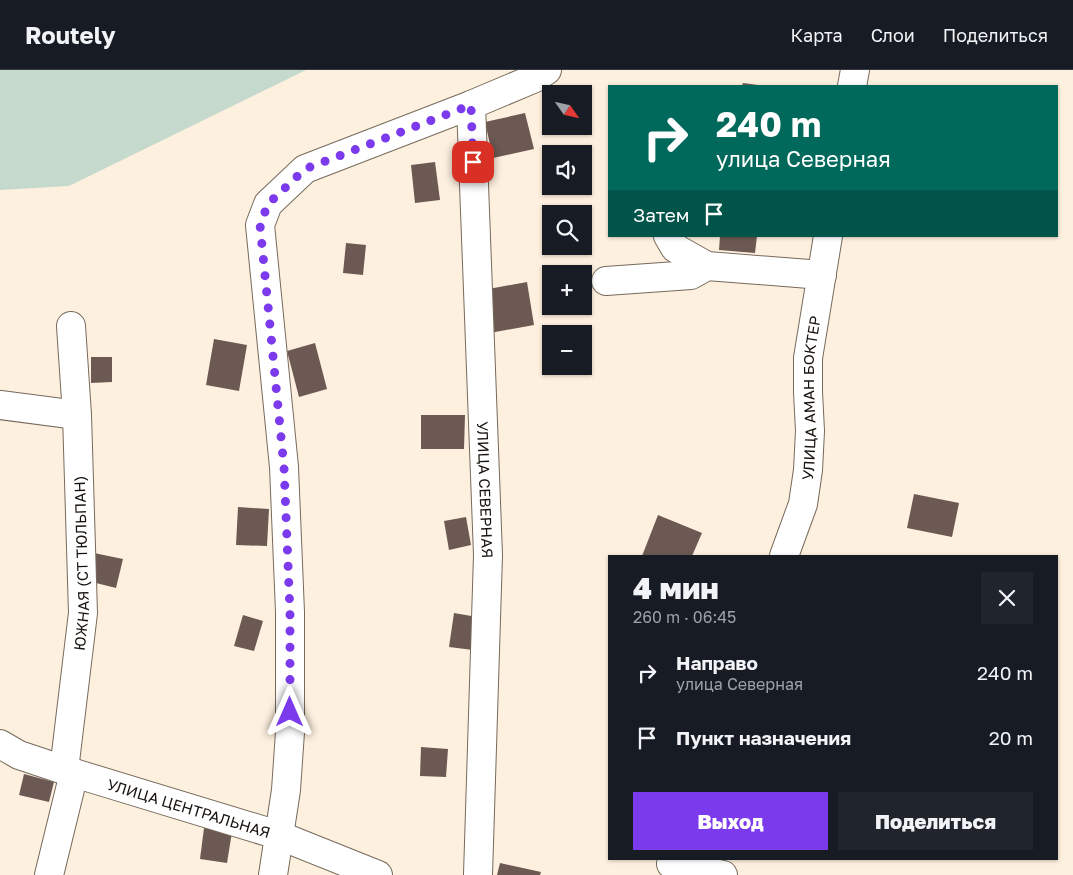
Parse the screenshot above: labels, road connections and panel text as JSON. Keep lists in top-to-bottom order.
{
  "streets": {
    "street": [
      "УЛИЦА АМАН БОКТЕР",
      "УЛИЦА СЕВЕРНАЯ",
      "ЮЖНАЯ (СТ ТЮЛЬПАН)",
      "УЛИЦА ЦЕНТРАЛЬНАЯ"
    ]
  },
  "crossings": [
    ["ЮЖНАЯ (СТ ТЮЛЬПАН)", "УЛИЦА ЦЕНТРАЛЬНАЯ"]
  ],
  "north": "bottom right",
  "page": {
    "header": "Routely",
    "nav": ["Карта", "Слои", "Поделиться"],
    "map_buttons": ["+", "−"],
    "turn": ["240 m", "улица Северная"],
    "then": "Затем",
    "heading": ["4 мин", "260 m · 06:45"],
    "list": [
      {
        "name": "Направо",
        "note": "улица Северная",
        "value": "240 m"
      },
      {
        "name": "Пункт назначения",
        "value": "20 m"
      }
    ],
    "buttons": ["Выход", "Поделиться"]
  }
}
